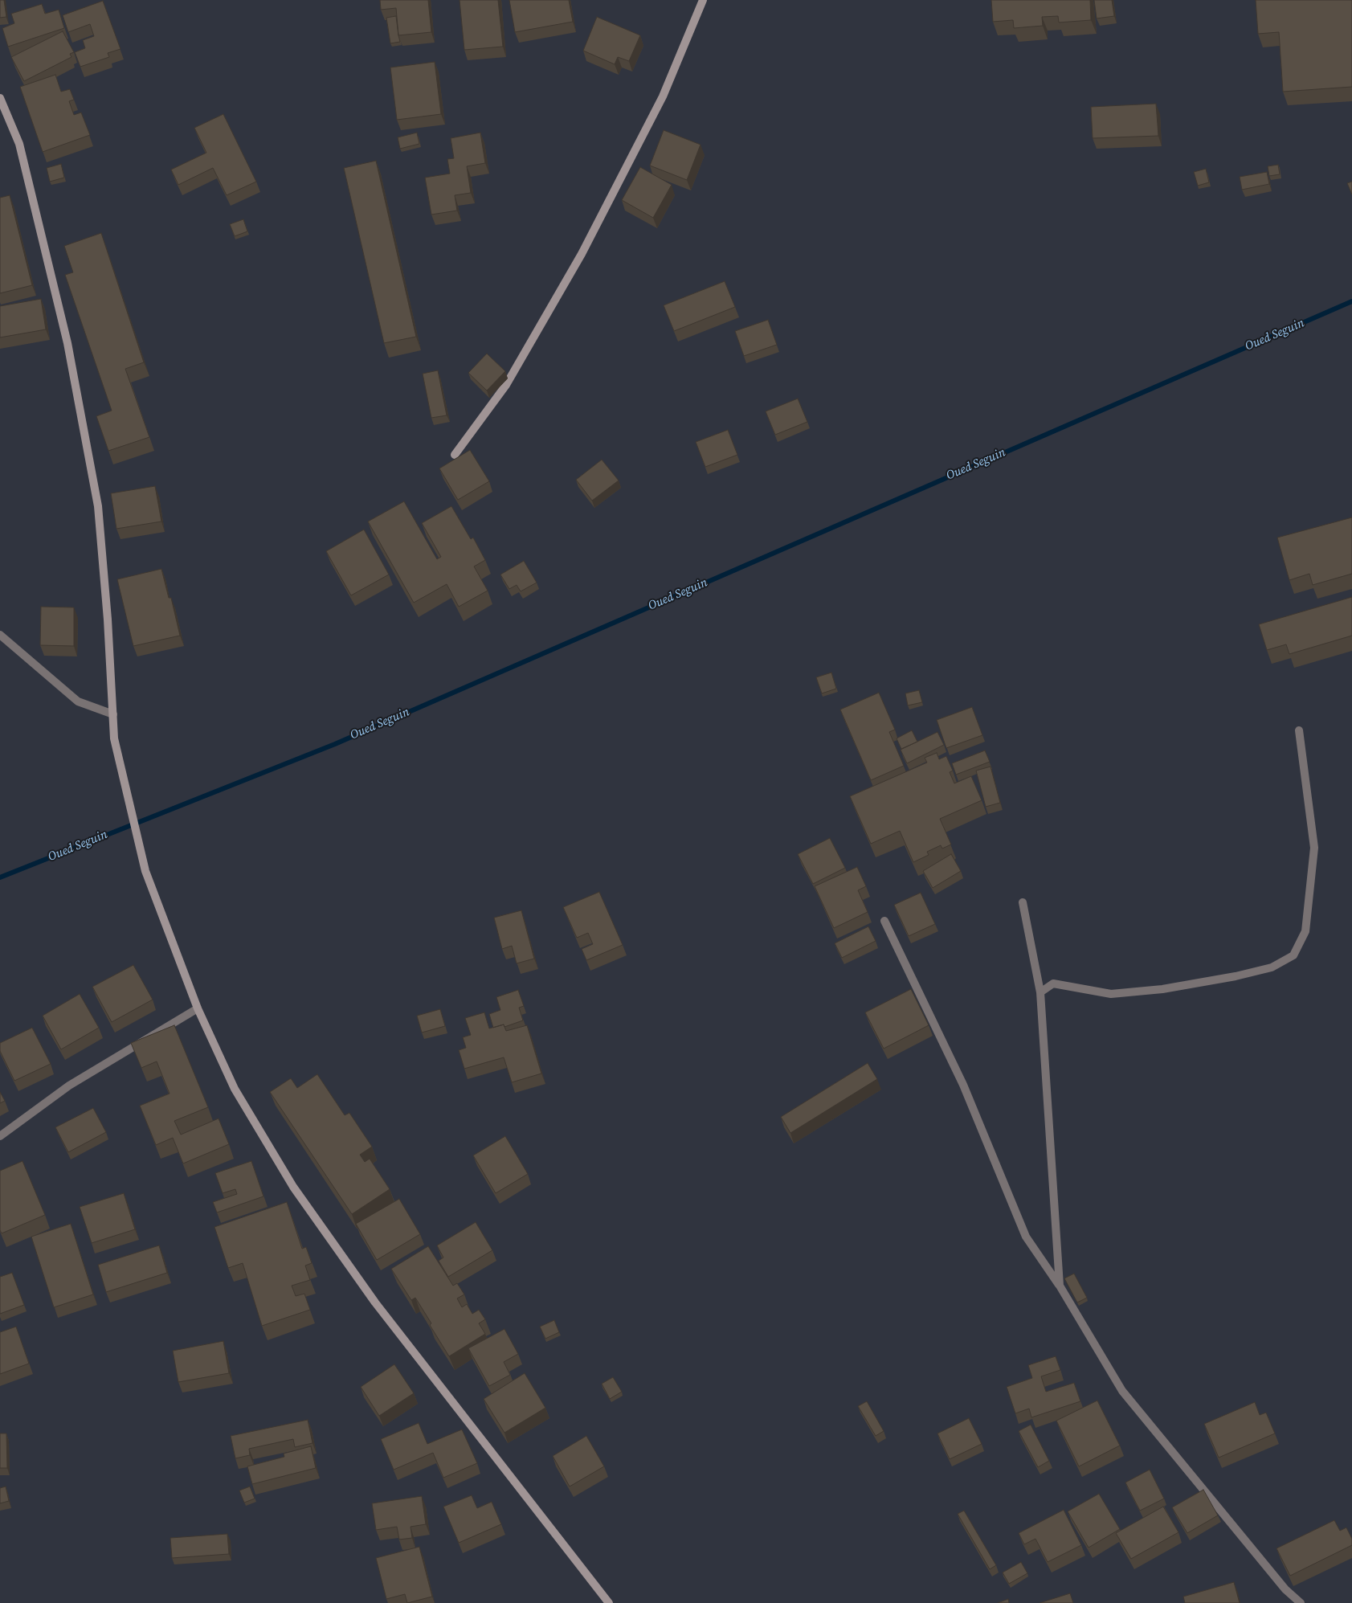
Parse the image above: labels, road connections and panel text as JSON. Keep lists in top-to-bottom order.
{
  "water": ["Oued Seguin"]
}
